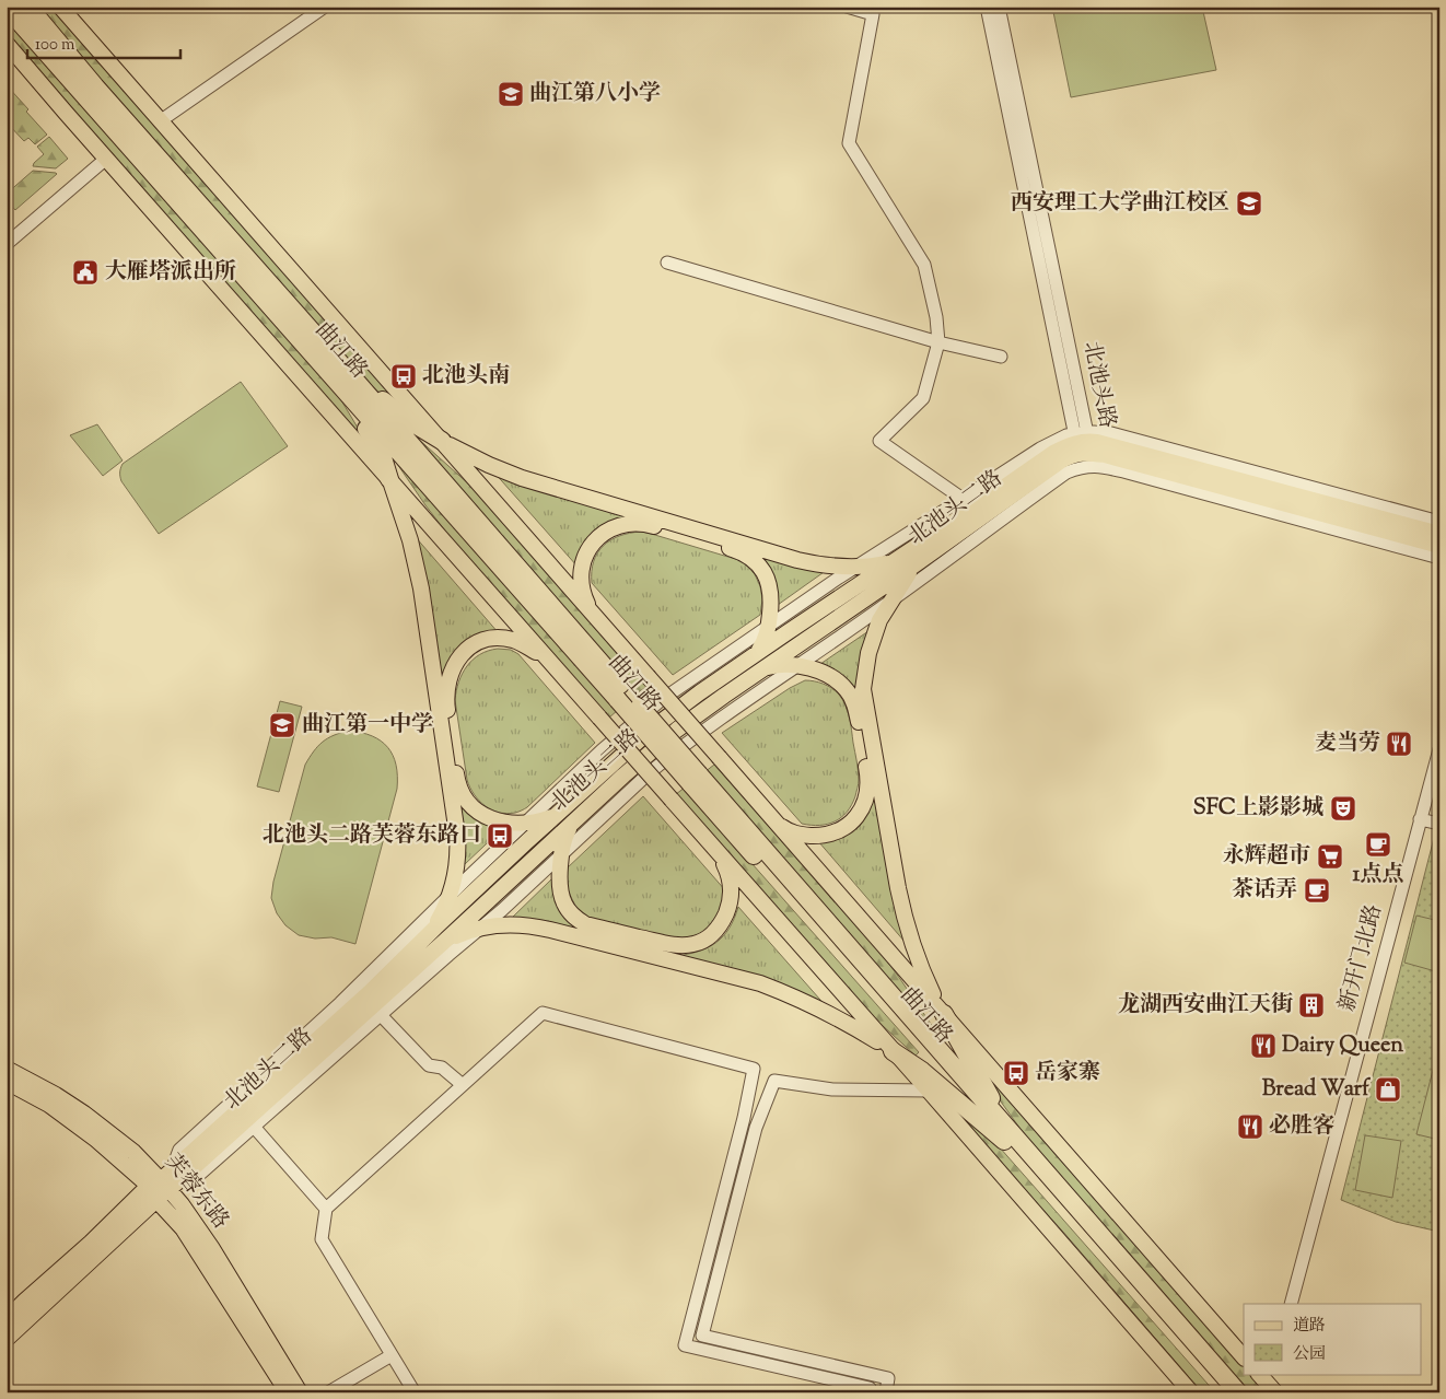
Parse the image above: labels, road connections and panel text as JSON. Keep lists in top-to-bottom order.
{
  "streets": {
    "highway": ["曲江路"],
    "main road": ["北池头二路", "芙蓉东路"],
    "street": ["北池头路", "新开门北路"]
  },
  "crossings": [
    ["北池头路", "北池头二路"],
    ["北池头二路", "芙蓉东路"]
  ],
  "places": {
    "school or university": ["曲江第八小学", "西安理工大学曲江校区", "曲江第一中学"],
    "public building": ["大雁塔派出所"],
    "bus stop": ["北池头南", "北池头二路芙蓉东路口", "岳家寨"],
    "restaurant": ["麦当劳", "Dairy Queen", "必胜客"],
    "theatre": ["SFC上影影城"],
    "cafe": ["1点点", "茶话弄"],
    "supermarket": ["永辉超市"],
    "building": ["龙湖西安曲江天街"],
    "shop": ["Bread Warf"]
  },
  "legend": ["道路", "公园"],
  "scale_bar": "100 m"
}
